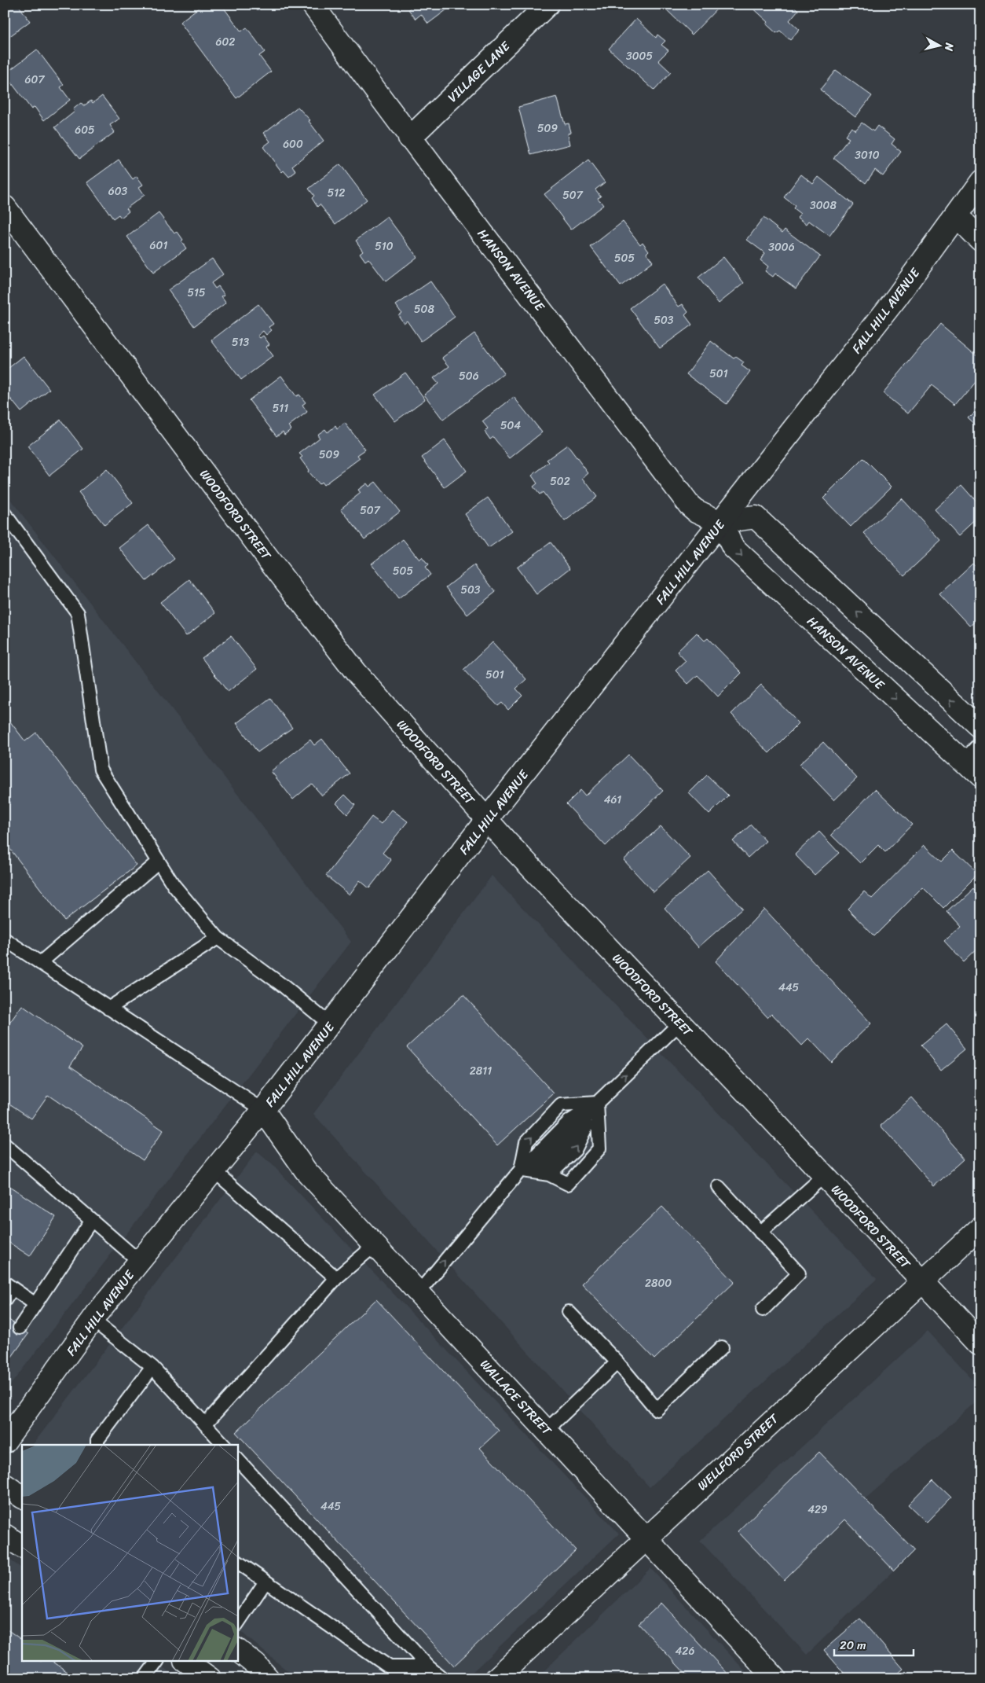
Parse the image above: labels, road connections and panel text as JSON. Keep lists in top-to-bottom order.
{
  "streets": {
    "street": [
      "VILLAGE LANE",
      "HANSON AVENUE",
      "FALL HILL AVENUE",
      "WOODFORD STREET",
      "WALLACE STREET",
      "WELLFORD STREET"
    ]
  },
  "crossings": [
    ["VILLAGE LANE", "HANSON AVENUE"],
    ["HANSON AVENUE", "FALL HILL AVENUE"],
    ["FALL HILL AVENUE", "WOODFORD STREET"],
    ["FALL HILL AVENUE", "WALLACE STREET"],
    ["WOODFORD STREET", "WELLFORD STREET"],
    ["WALLACE STREET", "WELLFORD STREET"]
  ],
  "house_numbers": [
    "602",
    "3005",
    "607",
    "509",
    "605",
    "600",
    "3010",
    "603",
    "512",
    "507",
    "3008",
    "601",
    "510",
    "3006",
    "505",
    "515",
    "508",
    "503",
    "513",
    "501",
    "506",
    "511",
    "504",
    "509",
    "502",
    "507",
    "505",
    "503",
    "501",
    "461",
    "445",
    "2811",
    "2800",
    "445",
    "429",
    "426"
  ],
  "scale_bar": "20 m",
  "north": "right"
}
